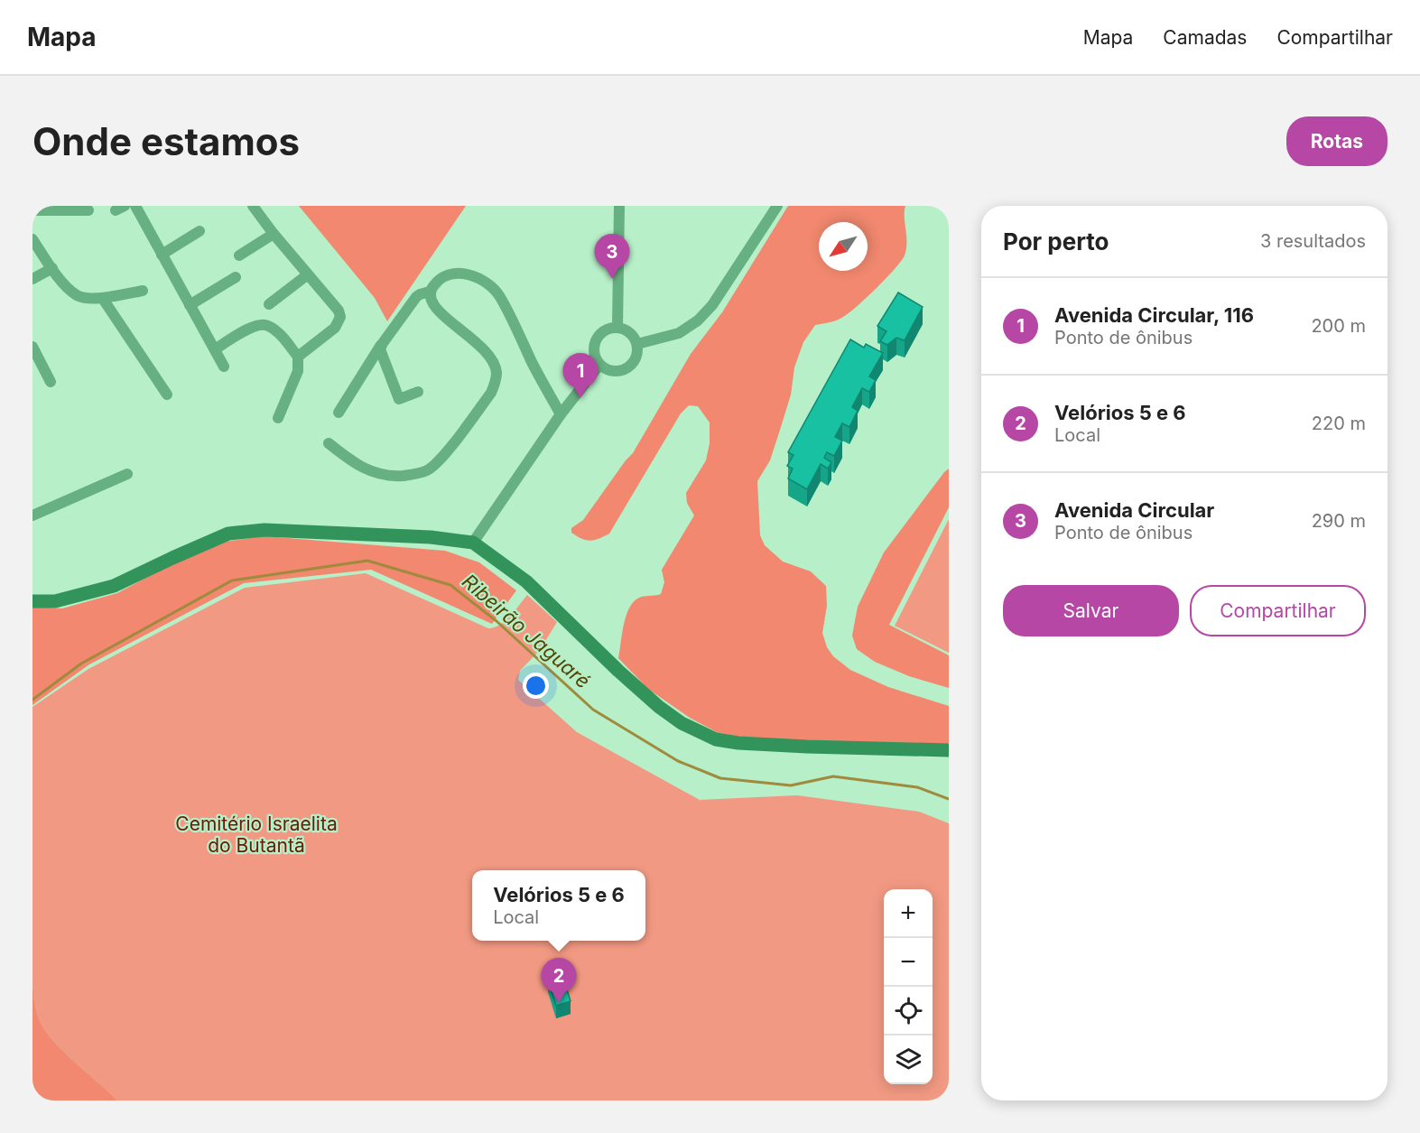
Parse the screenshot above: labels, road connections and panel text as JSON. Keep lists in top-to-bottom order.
{
  "water": ["Ribeirão Jaguaré"],
  "parks": ["Cemitério Israelita do Butantã"],
  "north": "bottom left",
  "page": {
    "header": "Mapa",
    "nav": ["Mapa", "Camadas", "Compartilhar"],
    "buttons": [
      "Rotas",
      ["Salvar", "Compartilhar"]
    ],
    "title": "Onde estamos",
    "heading": ["Por perto", "3 resultados"],
    "pins": ["3", "1", "2"],
    "list": [
      {
        "mark": "1",
        "name": "Avenida Circular, 116",
        "note": "Ponto de ônibus",
        "value": "200 m"
      },
      {
        "mark": "2",
        "name": "Velórios 5 e 6",
        "note": "Local",
        "value": "220 m"
      },
      {
        "mark": "3",
        "name": "Avenida Circular",
        "note": "Ponto de ônibus",
        "value": "290 m"
      }
    ],
    "popup": ["Velórios 5 e 6", "Local"],
    "map_buttons": ["+", "−"]
  }
}
